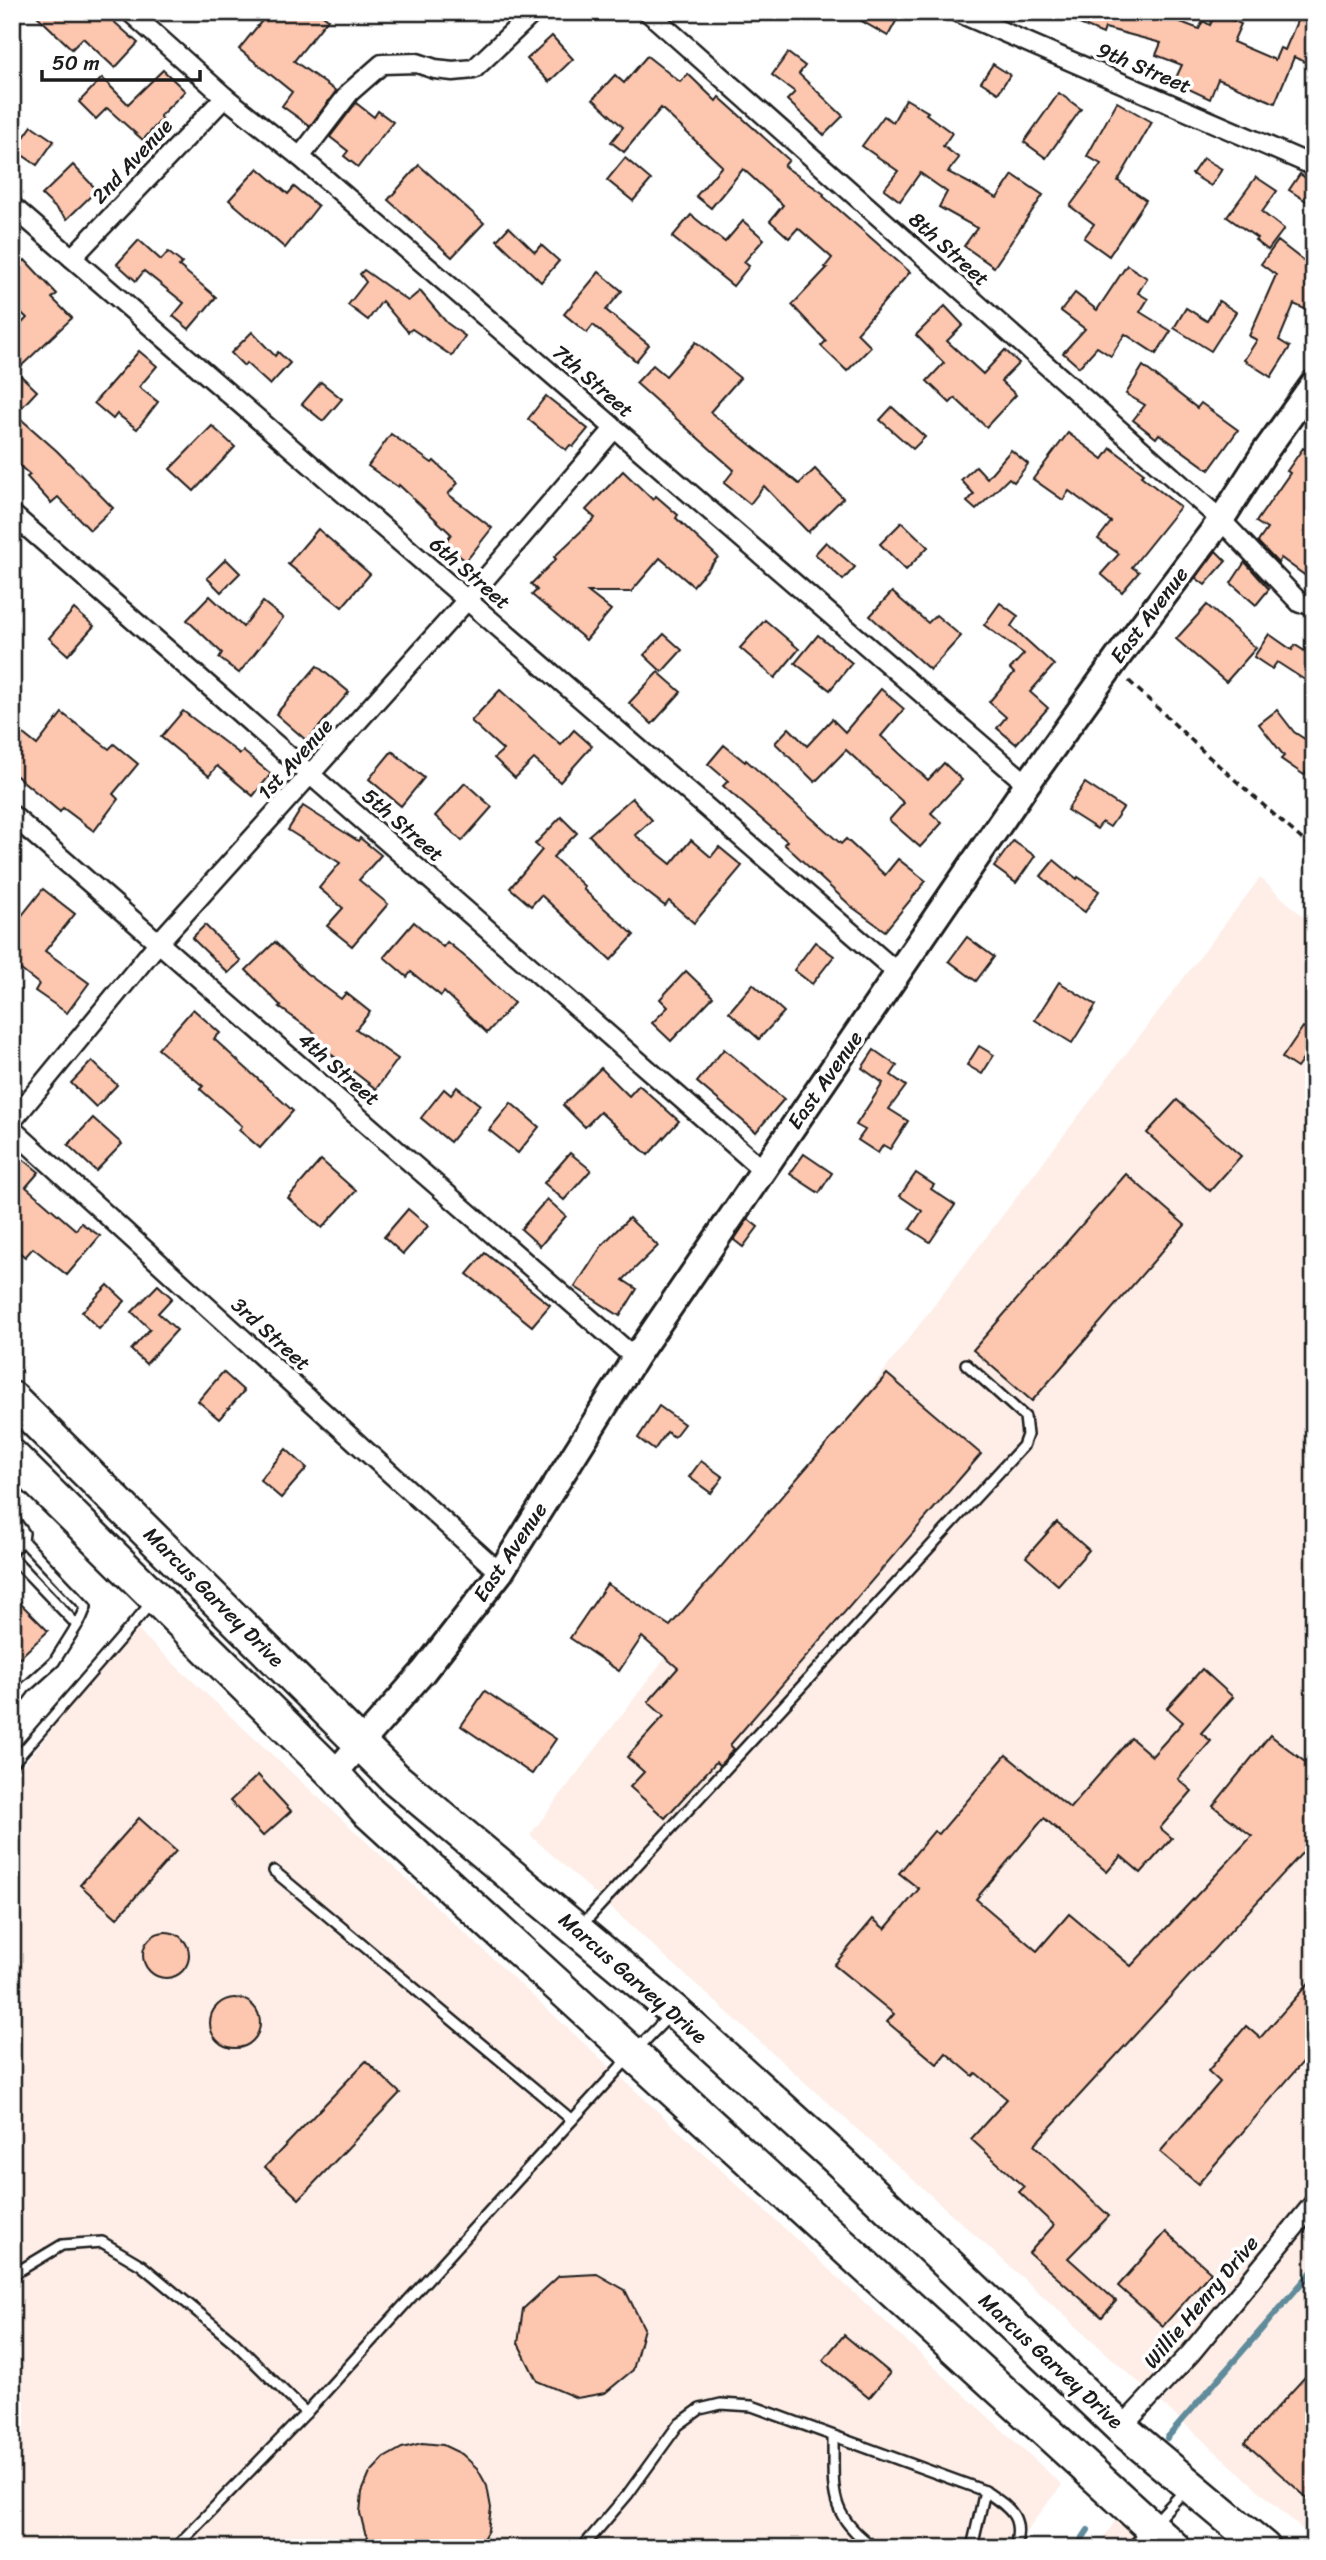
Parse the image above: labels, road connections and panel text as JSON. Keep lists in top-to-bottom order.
{
  "streets": {
    "highway": ["Marcus Garvey Drive"],
    "main road": ["East Avenue"],
    "street": [
      "9th Street",
      "2nd Avenue",
      "8th Street",
      "7th Street",
      "6th Street",
      "1st Avenue",
      "5th Street",
      "4th Street",
      "3rd Street",
      "Willie Henry Drive"
    ]
  },
  "crossings": [
    ["2nd Avenue", "7th Street"],
    ["2nd Avenue", "6th Street"],
    ["8th Street", "East Avenue"],
    ["7th Street", "East Avenue"],
    ["7th Street", "1st Avenue"],
    ["6th Street", "East Avenue"],
    ["6th Street", "1st Avenue"],
    ["East Avenue", "5th Street"],
    ["East Avenue", "4th Street"],
    ["East Avenue", "3rd Street"],
    ["East Avenue", "Marcus Garvey Drive"],
    ["1st Avenue", "5th Street"],
    ["1st Avenue", "4th Street"],
    ["Marcus Garvey Drive", "Willie Henry Drive"]
  ],
  "scale_bar": "50 m"
}
